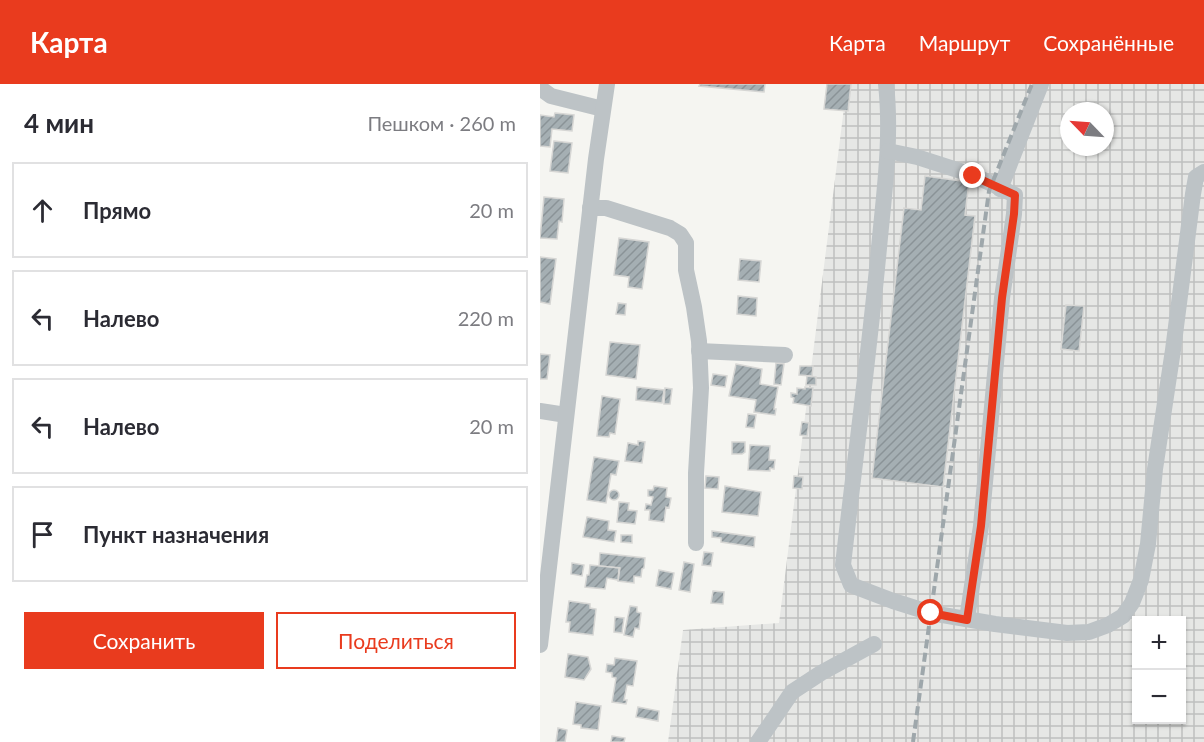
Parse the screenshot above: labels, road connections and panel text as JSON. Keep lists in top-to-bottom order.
{
  "north": "top left",
  "page": {
    "header": "Карта",
    "nav": ["Карта", "Маршрут", "Сохранённые"],
    "heading": ["4 мин", "Пешком · 260 m"],
    "list": [
      ["Прямо", "20 m"],
      ["Налево", "220 m"],
      ["Налево", "20 m"],
      "Пункт назначения"
    ],
    "buttons": ["Сохранить", "Поделиться"],
    "map_buttons": ["+", "−"]
  }
}
